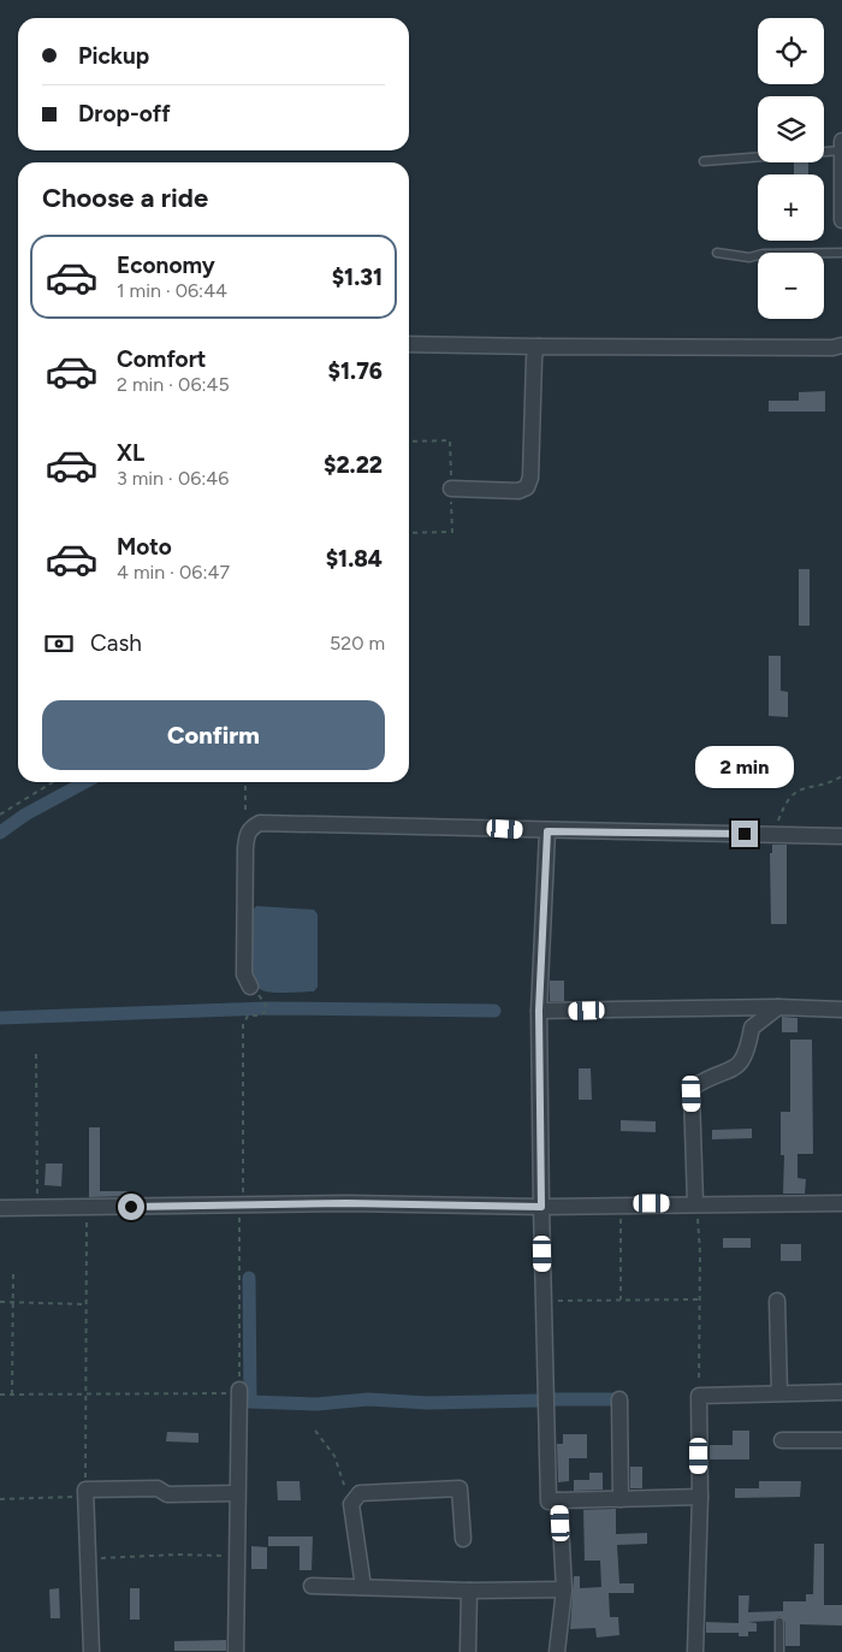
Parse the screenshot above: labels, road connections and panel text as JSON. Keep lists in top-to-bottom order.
{
  "page": {
    "map_buttons": ["+", "−"],
    "banner": ["Pickup", "Drop-off"],
    "heading": "Choose a ride",
    "list": [
      {
        "name": "Economy",
        "note": "1 min · 06:44",
        "value": "$1.31"
      },
      {
        "name": "Comfort",
        "note": "2 min · 06:45",
        "value": "$1.76"
      },
      {
        "name": "XL",
        "note": "3 min · 06:46",
        "value": "$2.22"
      },
      {
        "name": "Moto",
        "note": "4 min · 06:47",
        "value": "$1.84"
      }
    ],
    "pay": ["Cash", "520 m"],
    "buttons": "Confirm",
    "bubble": "2 min"
  }
}
